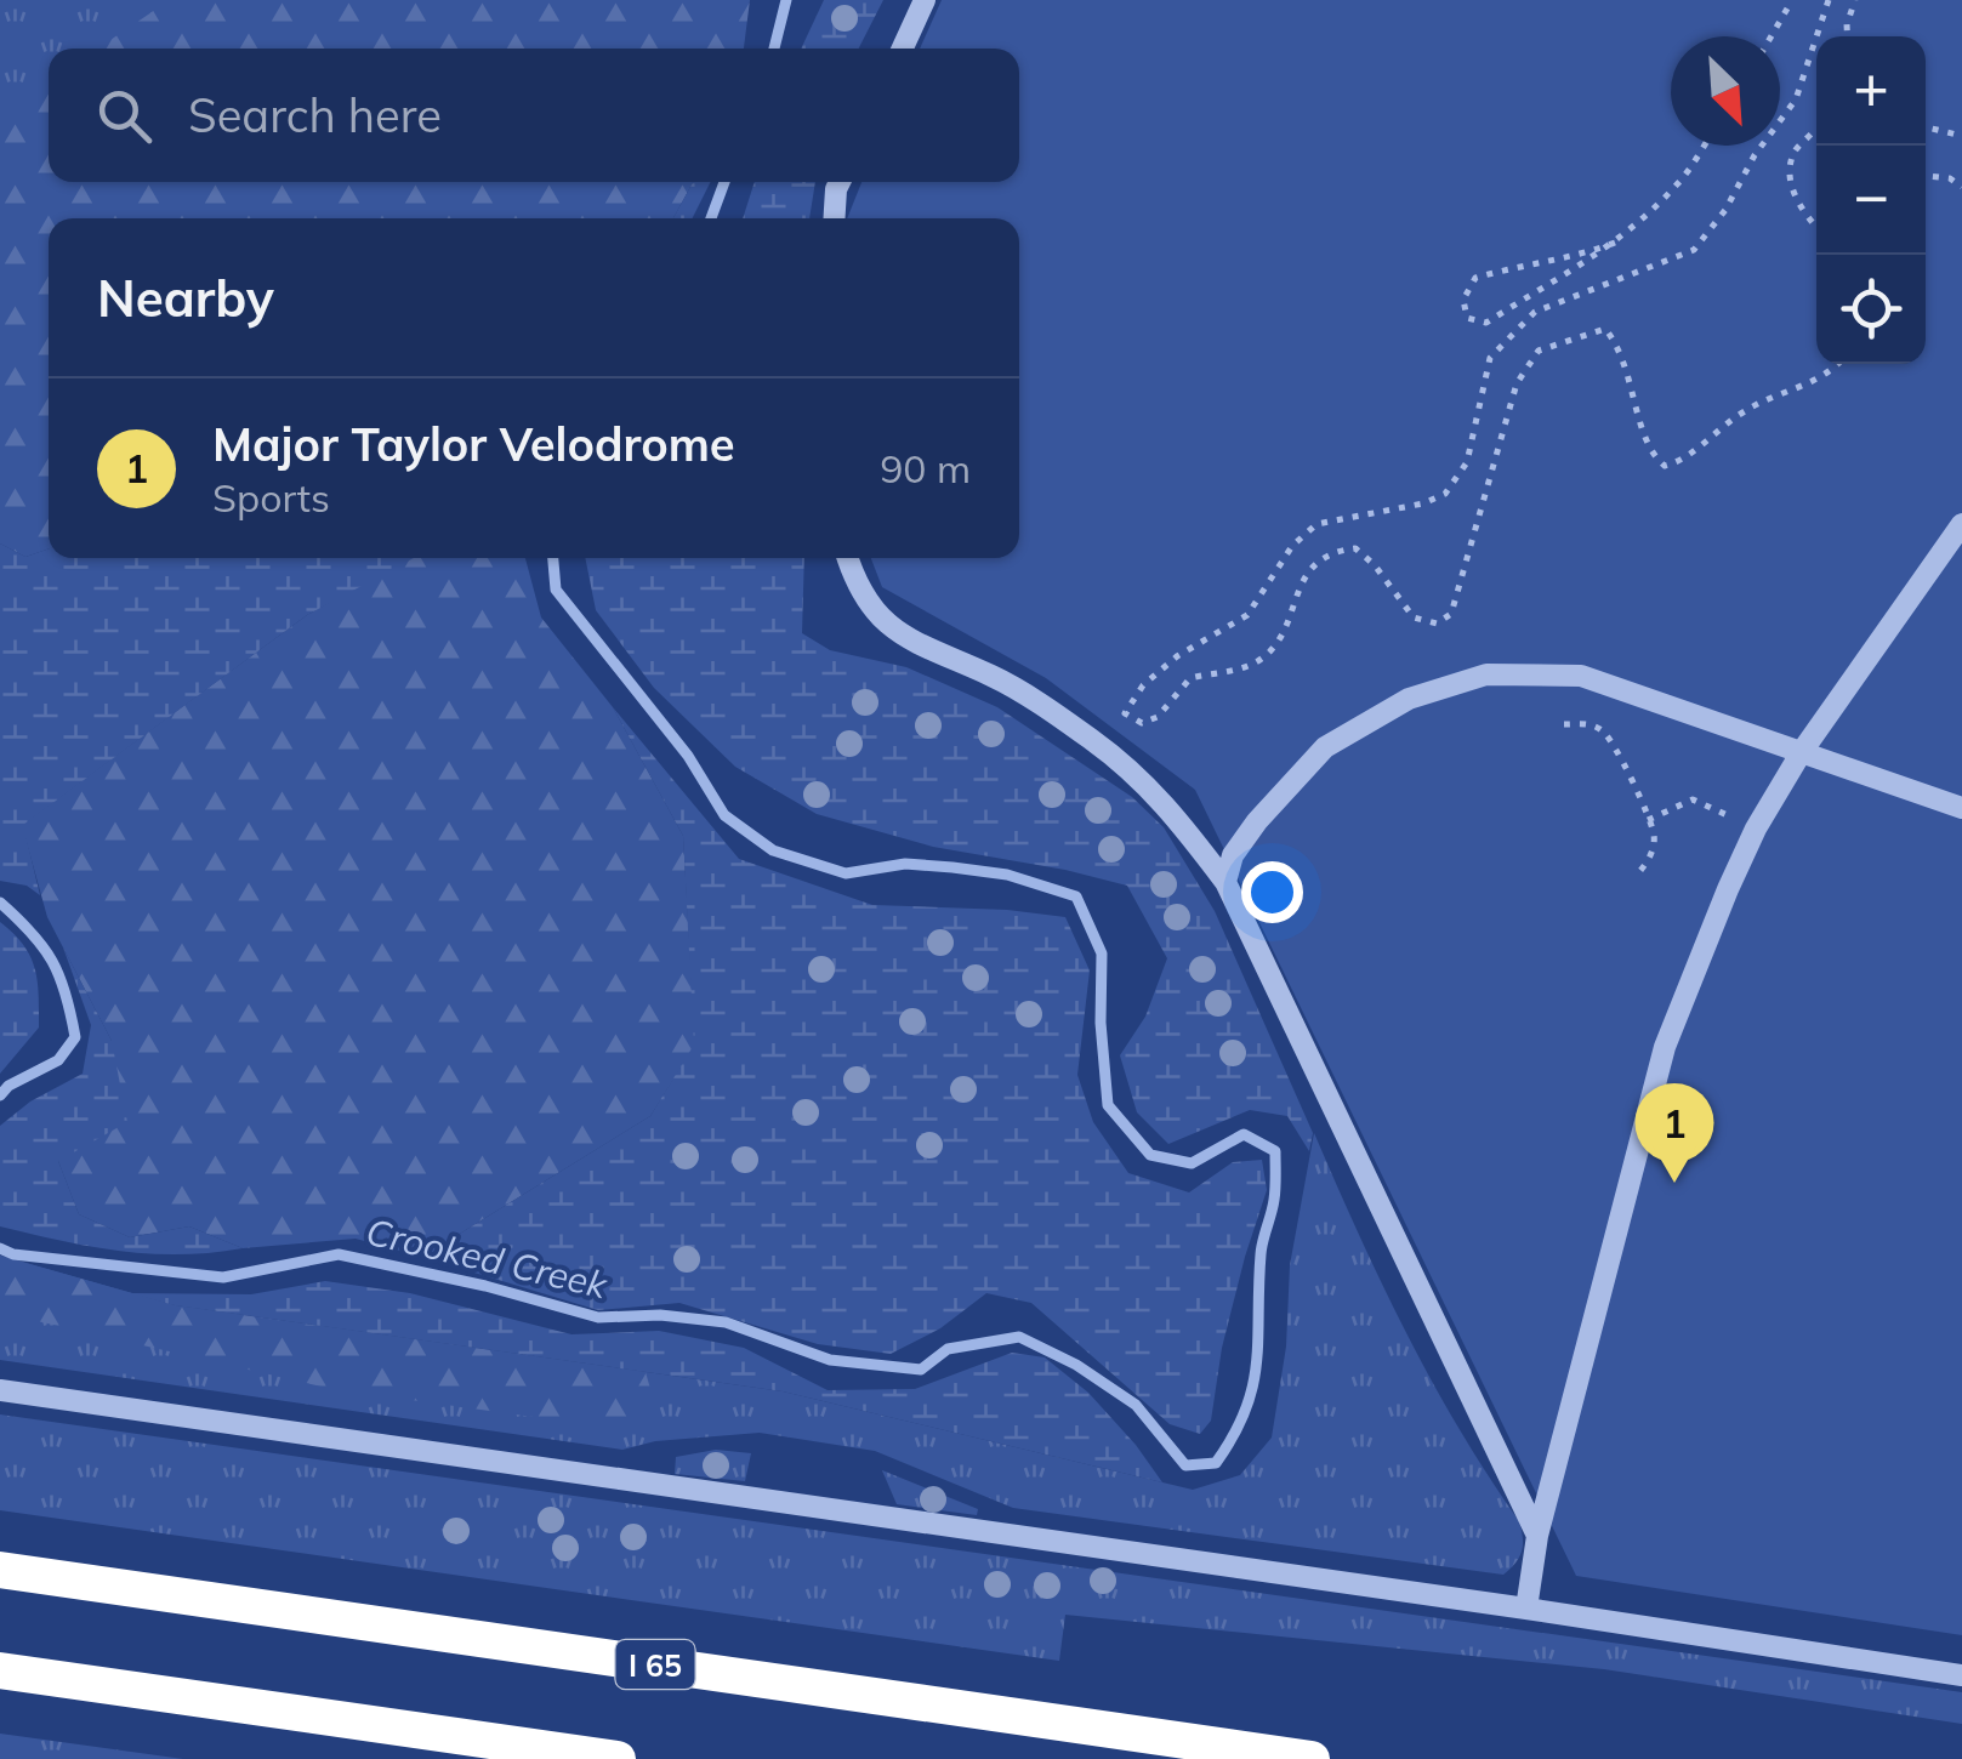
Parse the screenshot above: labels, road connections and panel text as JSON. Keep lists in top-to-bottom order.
{
  "streets": {
    "highway": ["I 65"]
  },
  "water": ["Crooked Creek"],
  "north": "bottom right",
  "page": {
    "map_buttons": ["+", "−"],
    "search": "Search here",
    "heading": "Nearby",
    "list": [
      {
        "mark": "1",
        "name": "Major Taylor Velodrome",
        "note": "Sports",
        "value": "90 m"
      }
    ],
    "pins": "1"
  }
}
